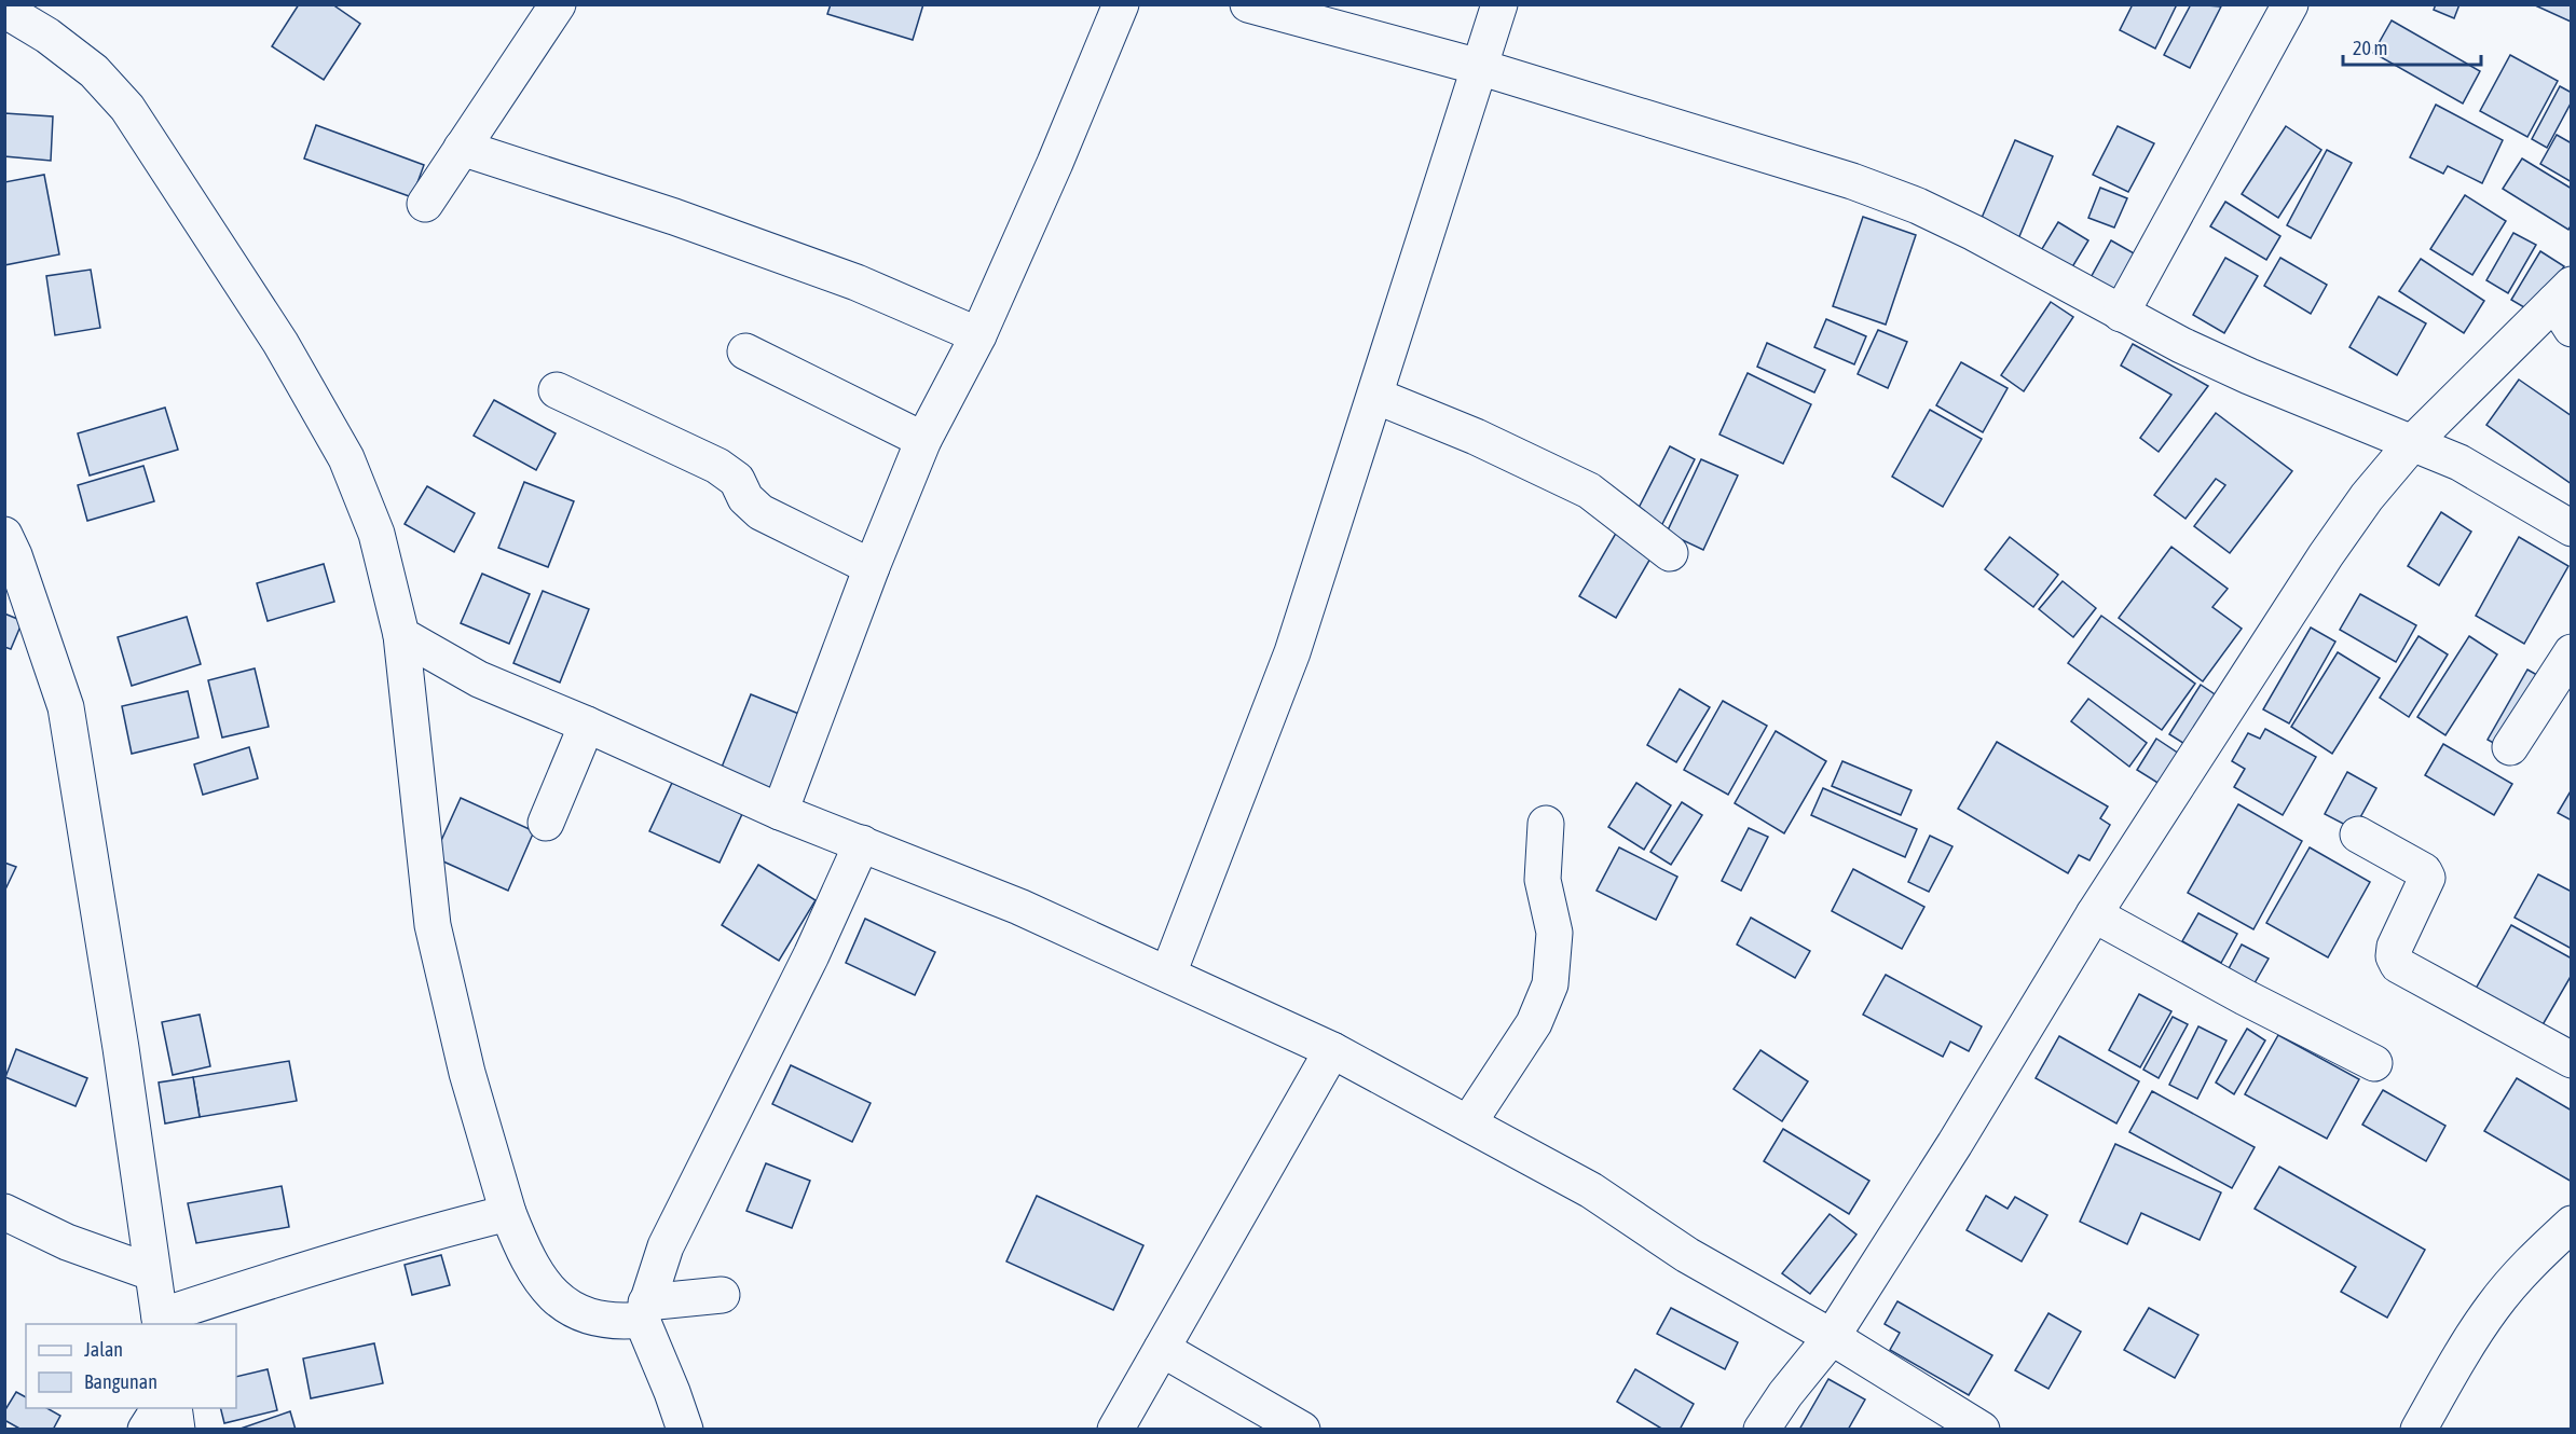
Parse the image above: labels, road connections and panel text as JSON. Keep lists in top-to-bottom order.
{
  "legend": ["Jalan", "Bangunan"],
  "scale_bar": "20 m"
}
